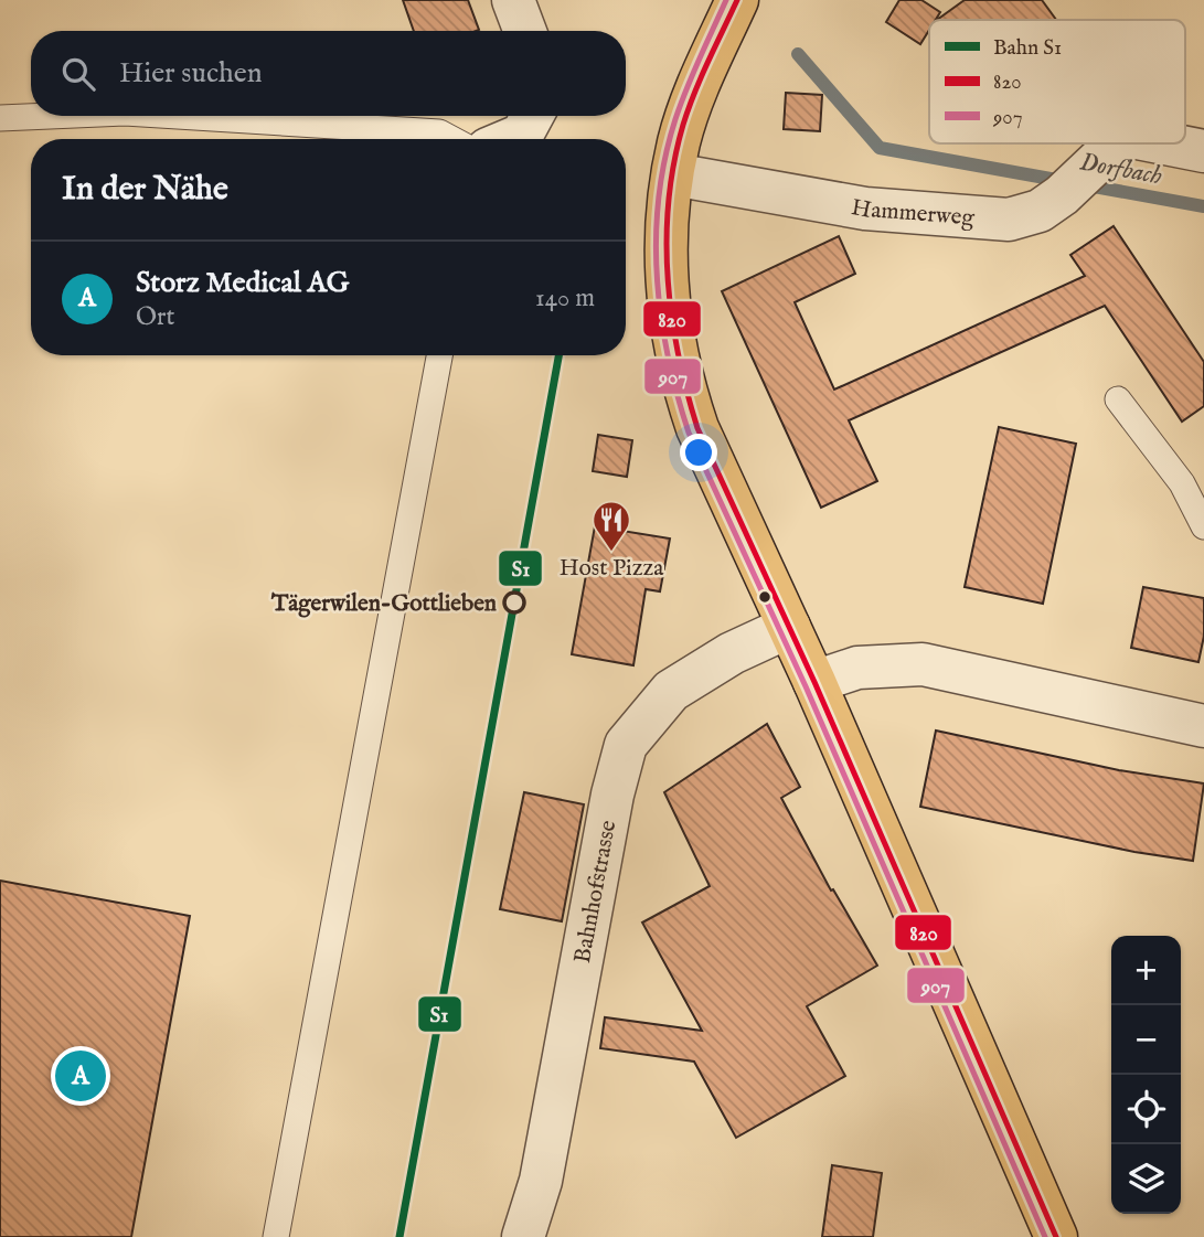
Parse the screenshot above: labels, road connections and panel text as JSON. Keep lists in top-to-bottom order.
{
  "streets": {
    "street": ["Hammerweg", "Bahnhofstrasse"]
  },
  "water": ["Dorfbach"],
  "places": {
    "restaurant": ["Host Pizza"],
    "other": ["Tägerwilen-Gottlieben"]
  },
  "lines": ["transit line 820", "transit line 907", "rail line S1"],
  "legend": ["Bahn S1", "820", "907"],
  "page": {
    "search": "Hier suchen",
    "heading": "In der Nähe",
    "list": [
      {
        "mark": "A",
        "name": "Storz Medical AG",
        "note": "Ort",
        "value": "140 m"
      }
    ],
    "map_buttons": ["+", "−"],
    "pins": "A"
  }
}
